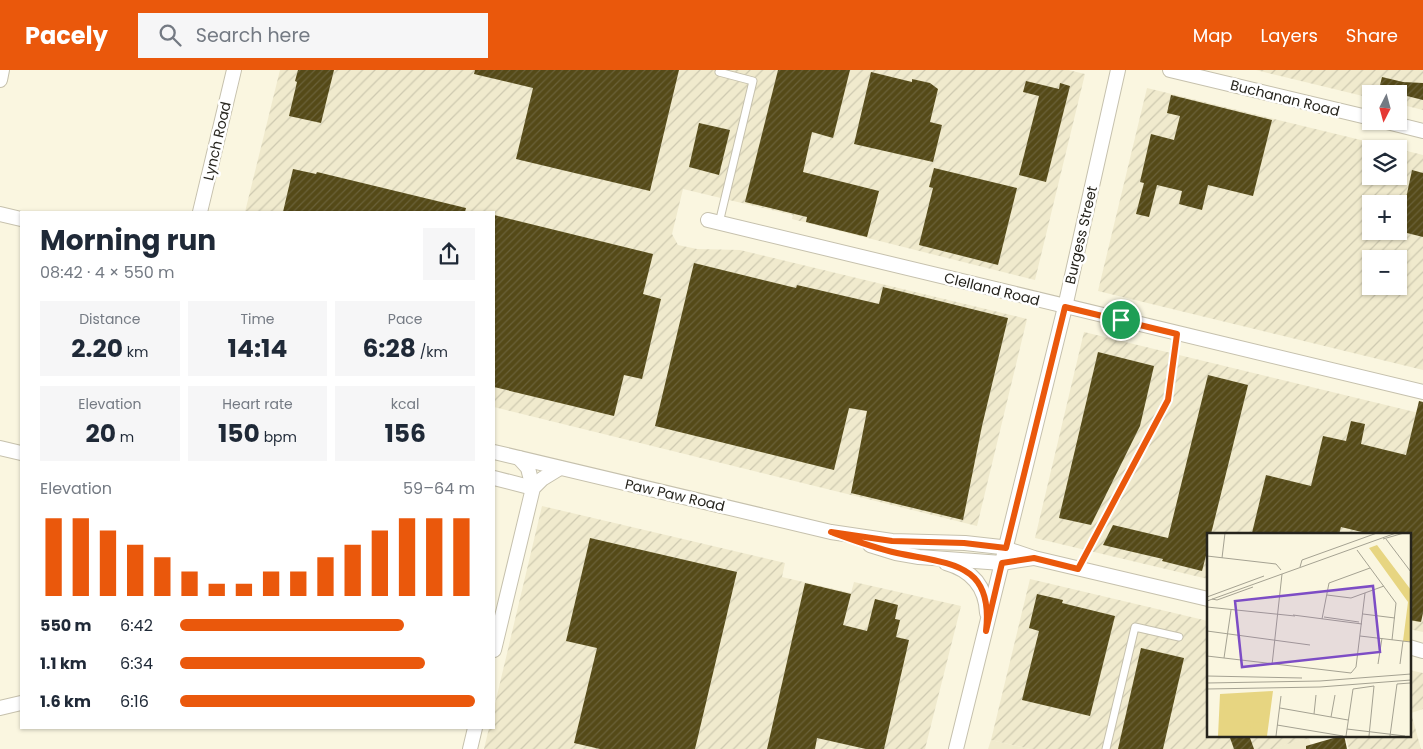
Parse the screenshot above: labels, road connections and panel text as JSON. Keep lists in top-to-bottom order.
{
  "streets": {
    "street": [
      "Buchanan Road",
      "Lynch Road",
      "Burgess Street",
      "Clelland Road",
      "Paw Paw Road"
    ]
  },
  "crossings": [
    ["Burgess Street", "Clelland Road"],
    ["Burgess Street", "Paw Paw Road"]
  ],
  "north": "bottom",
  "page": {
    "header": "Pacely",
    "search": "Search here",
    "nav": ["Map", "Layers", "Share"],
    "map_buttons": ["+", "−"],
    "heading": ["Morning run", "08:42 · 4 × 550 m"],
    "stats": [
      ["Distance", "2.20 km"],
      ["Time", "14:14"],
      ["Pace", "6:28 /km"],
      ["Elevation", "20 m"],
      ["Heart rate", "150 bpm"],
      ["kcal", "156"]
    ],
    "chart": ["Elevation", "59–64 m"],
    "list": [
      {
        "name": "550 m",
        "note": "6:42"
      },
      {
        "name": "1.1 km",
        "note": "6:34"
      },
      {
        "name": "1.6 km",
        "note": "6:16"
      }
    ]
  }
}
